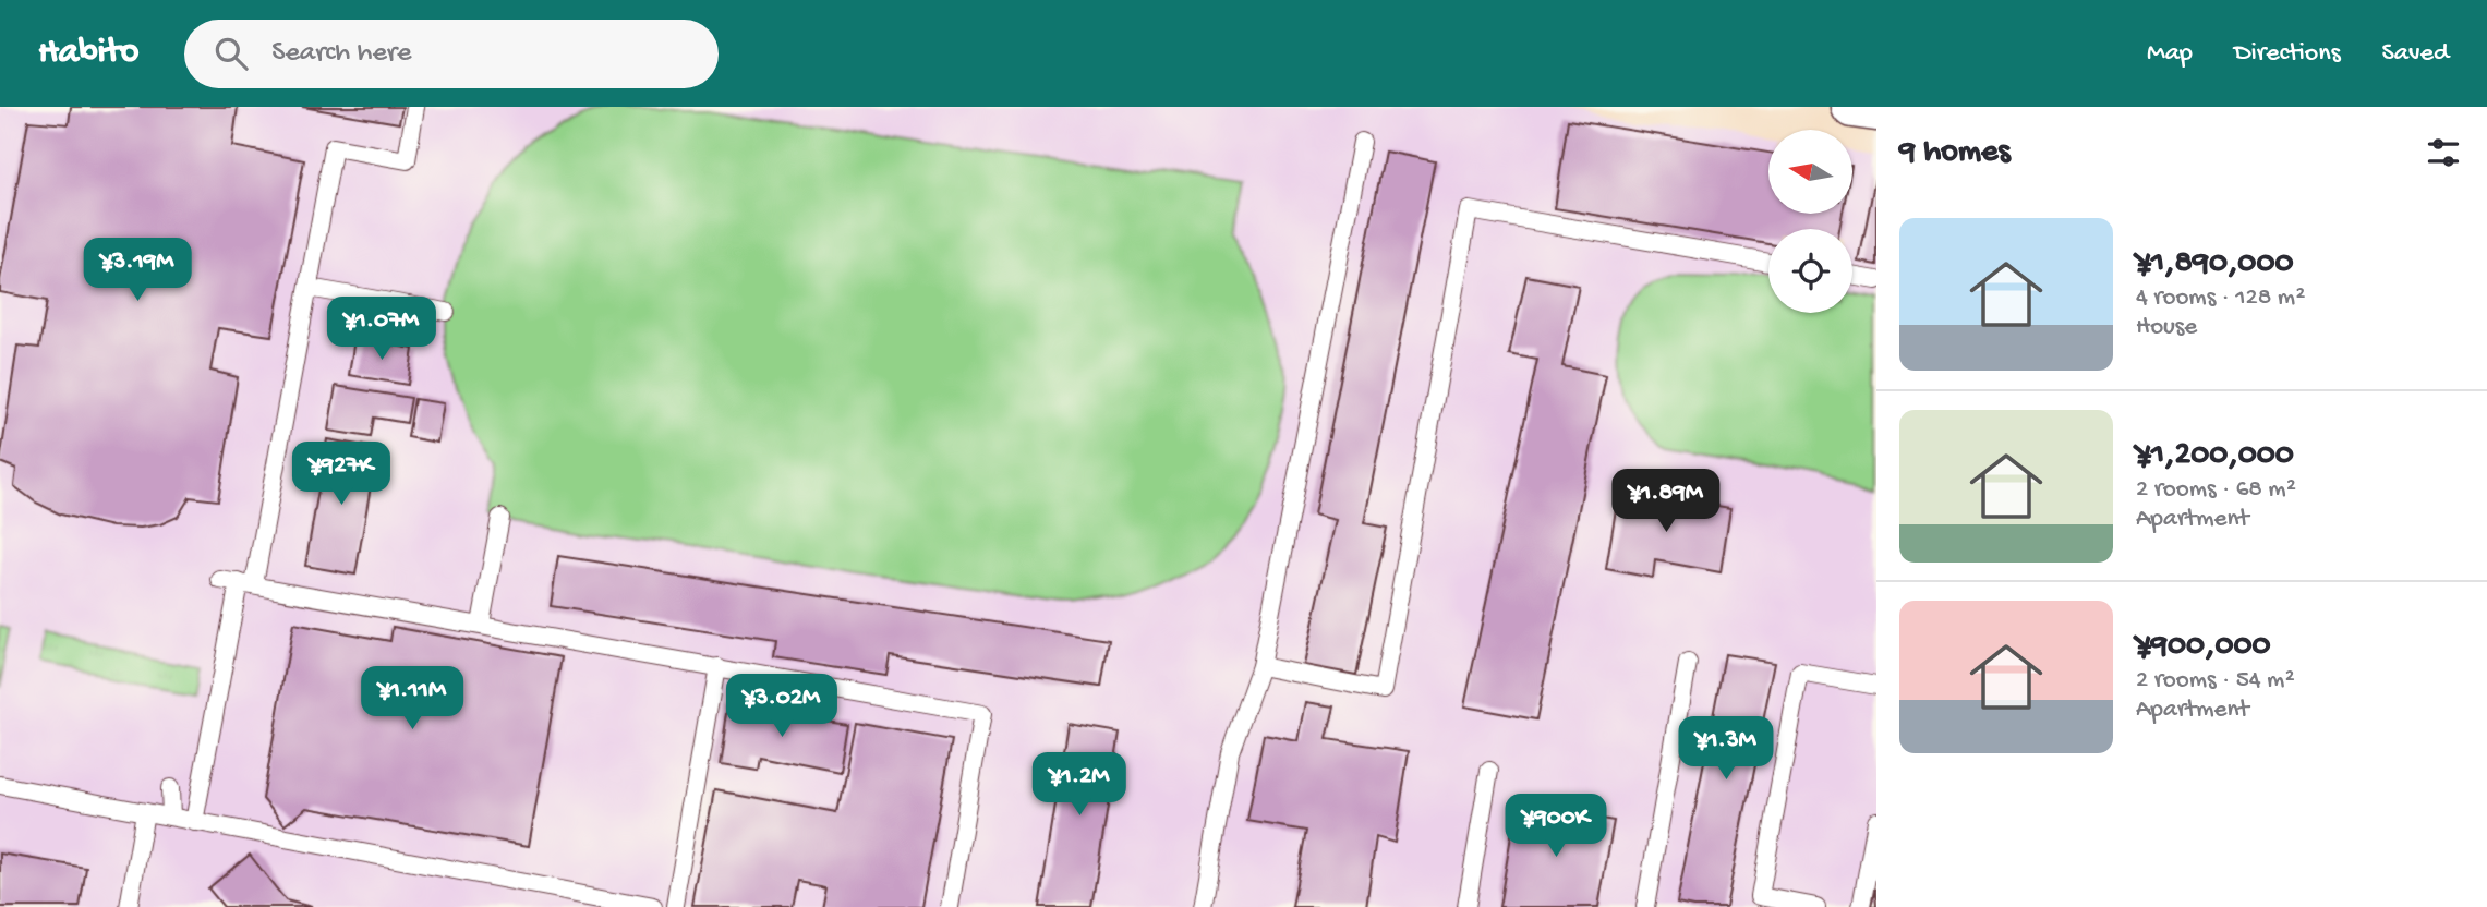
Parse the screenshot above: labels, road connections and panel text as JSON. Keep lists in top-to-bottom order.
{
  "north": "left",
  "page": {
    "header": "Habito",
    "search": "Search here",
    "nav": ["Map", "Directions", "Saved"],
    "heading": "9 homes",
    "list": [
      {
        "name": "¥1,890,000",
        "note": "4 rooms · 128 m² · House"
      },
      {
        "name": "¥1,200,000",
        "note": "2 rooms · 68 m² · Apartment"
      },
      {
        "name": "¥900,000",
        "note": "2 rooms · 54 m² · Apartment"
      }
    ],
    "price": [
      "¥3.19M",
      "¥1.07M",
      "¥927K",
      "¥1.89M",
      "¥1.11M",
      "¥3.02M",
      "¥1.3M",
      "¥1.2M",
      "¥900K"
    ]
  }
}
